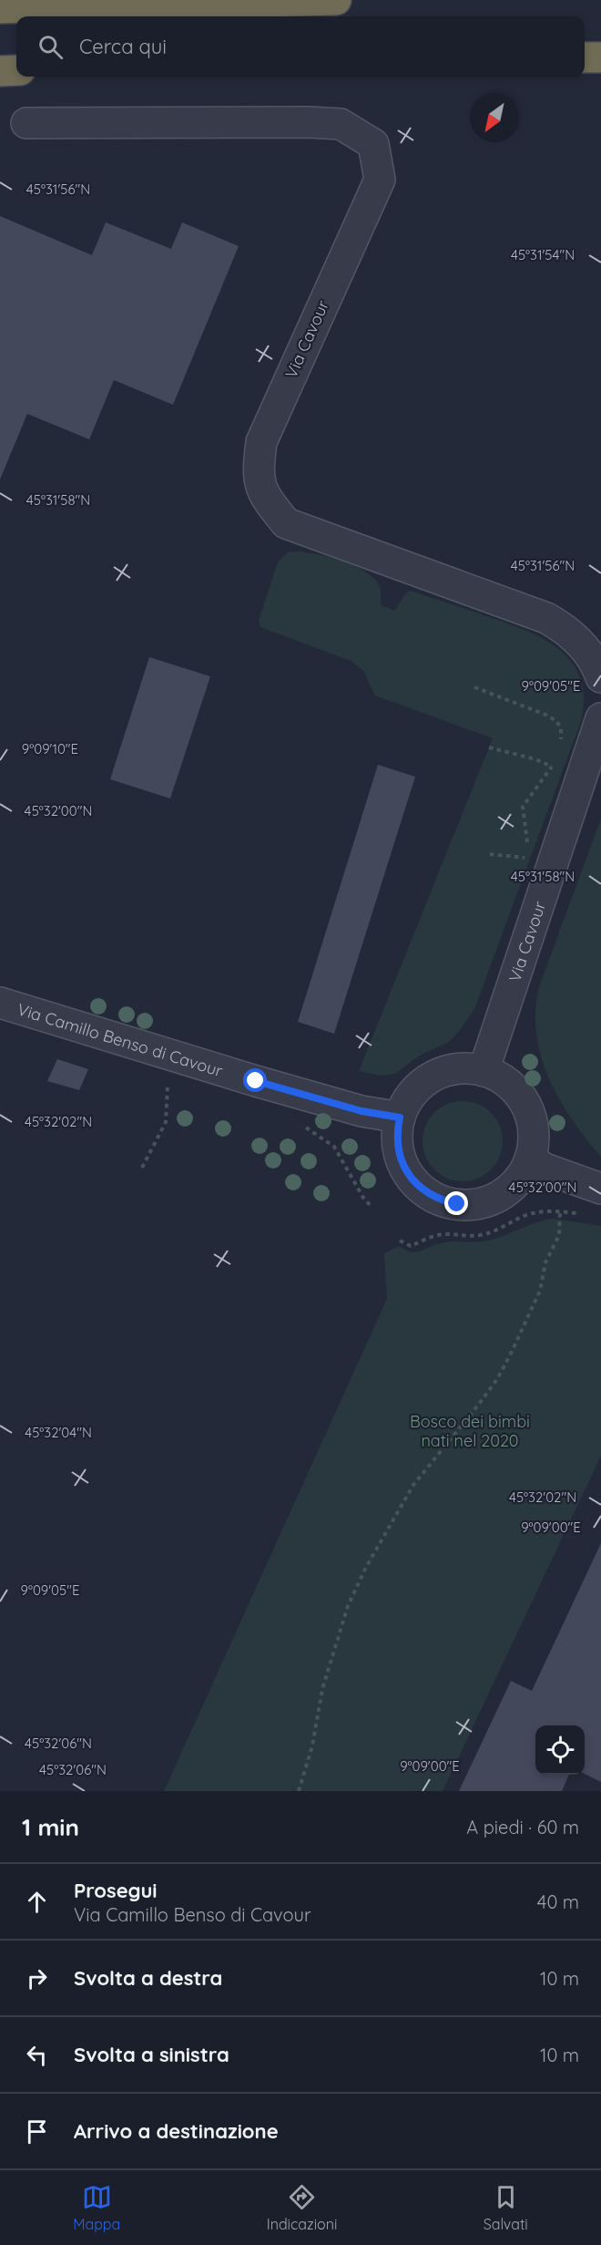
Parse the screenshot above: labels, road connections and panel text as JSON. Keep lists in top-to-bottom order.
{
  "streets": {
    "street": ["Via Cavour", "Via Camillo Benso di Cavour"]
  },
  "crossings": [
    ["Via Cavour", "Via Camillo Benso di Cavour"]
  ],
  "parks": ["Bosco dei bimbi nati nel 2020"],
  "north": "bottom left",
  "page": {
    "search": "Cerca qui",
    "heading": ["1 min", "A piedi · 60 m"],
    "list": [
      ["Prosegui", "Via Camillo Benso di Cavour", "40 m"],
      ["Svolta a destra", "10 m"],
      ["Svolta a sinistra", "10 m"],
      "Arrivo a destinazione"
    ],
    "nav": ["Mappa", "Indicazioni", "Salvati"]
  },
  "coordinates": [
    "45°31'56\"N",
    "45°31'54\"N",
    "45°31'58\"N",
    "9°09'05\"E",
    "9°09'10\"E",
    "45°32'00\"N",
    "45°32'02\"N",
    "45°32'04\"N",
    "9°09'00\"E",
    "45°32'06\"N"
  ]
}
